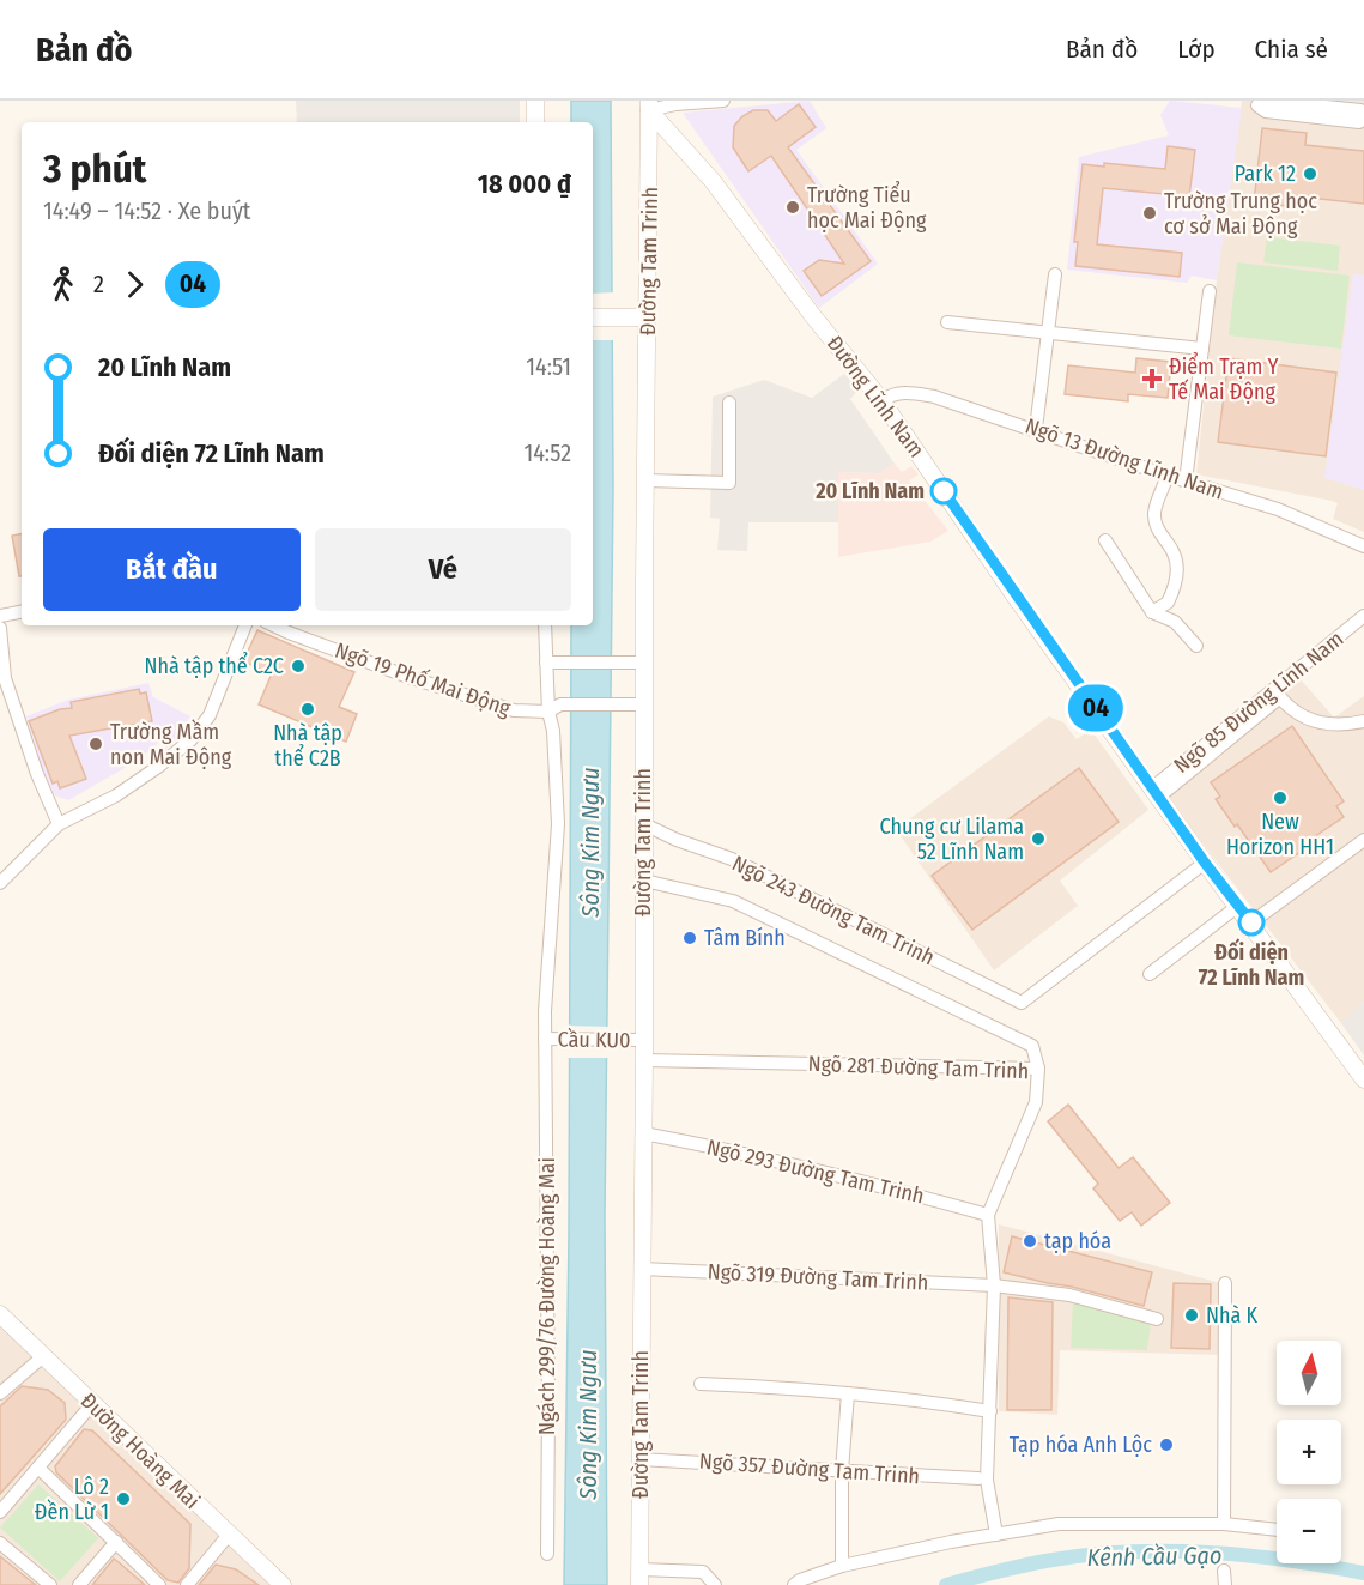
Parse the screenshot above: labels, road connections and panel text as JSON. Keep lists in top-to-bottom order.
{
  "streets": {
    "main road": ["Đường Tam Trinh", "Đường Lĩnh Nam", "Đường Hoàng Mai"],
    "street": [
      "Ngõ 13 Đường Lĩnh Nam",
      "Ngõ 19 Phố Mai Động",
      "Ngõ 85 Đường Lĩnh Nam",
      "Ngõ 243 Đường Tam Trinh",
      "Cầu KU0",
      "Ngõ 281 Đường Tam Trinh",
      "Ngõ 293 Đường Tam Trinh",
      "Ngõ 319 Đường Tam Trinh",
      "Ngách 299/76 Đường Hoàng Mai",
      "Ngõ 357 Đường Tam Trinh"
    ]
  },
  "crossings": [
    ["Đường Tam Trinh", "Đường Lĩnh Nam"],
    ["Đường Tam Trinh", "Ngõ 243 Đường Tam Trinh"],
    ["Đường Tam Trinh", "Cầu KU0"],
    ["Đường Tam Trinh", "Ngõ 281 Đường Tam Trinh"],
    ["Đường Tam Trinh", "Ngõ 293 Đường Tam Trinh"],
    ["Đường Tam Trinh", "Ngõ 319 Đường Tam Trinh"],
    ["Đường Tam Trinh", "Ngõ 357 Đường Tam Trinh"],
    ["Đường Lĩnh Nam", "Ngõ 13 Đường Lĩnh Nam"],
    ["Đường Lĩnh Nam", "Ngõ 85 Đường Lĩnh Nam"],
    ["Đường Lĩnh Nam", "Ngõ 243 Đường Tam Trinh"],
    ["Ngõ 19 Phố Mai Động", "Ngách 299/76 Đường Hoàng Mai"],
    ["Cầu KU0", "Ngách 299/76 Đường Hoàng Mai"],
    ["Ngõ 281 Đường Tam Trinh", "Ngõ 293 Đường Tam Trinh"]
  ],
  "water": ["Sông Kim Ngưu", "Kênh Cầu Gạo"],
  "places": {
    "other": [
      "Park 12",
      "Trường Tiểu học Mai Động",
      "Trường Trung học cơ sở Mai Động",
      "20 Lĩnh Nam",
      "Nhà tập thể C2C",
      "Nhà tập thể C2B",
      "Trường Mầm non Mai Động",
      "New Horizon HH1",
      "Chung cư Lilama 52 Lĩnh Nam",
      "Đối diện 72 Lĩnh Nam",
      "Tâm Bính",
      "tạp hóa",
      "Nhà K",
      "Tạp hóa Anh Lộc",
      "Lô 2 Đền Lừ 1"
    ],
    "health": ["Điểm Trạm Y Tế Mai Động"]
  },
  "lines": ["bus line 04"],
  "north": "top",
  "page": {
    "header": "Bản đồ",
    "nav": ["Bản đồ", "Lớp", "Chia sẻ"],
    "on_map": "04",
    "heading": ["3 phút", "14:49 – 14:52 · Xe buýt", "18 000 ₫"],
    "legs": ["2", "04"],
    "list": [
      {
        "name": "20 Lĩnh Nam",
        "value": "14:51"
      },
      {
        "name": "Đối diện 72 Lĩnh Nam",
        "value": "14:52"
      }
    ],
    "buttons": ["Bắt đầu", "Vé"],
    "map_buttons": ["+", "−"]
  }
}
